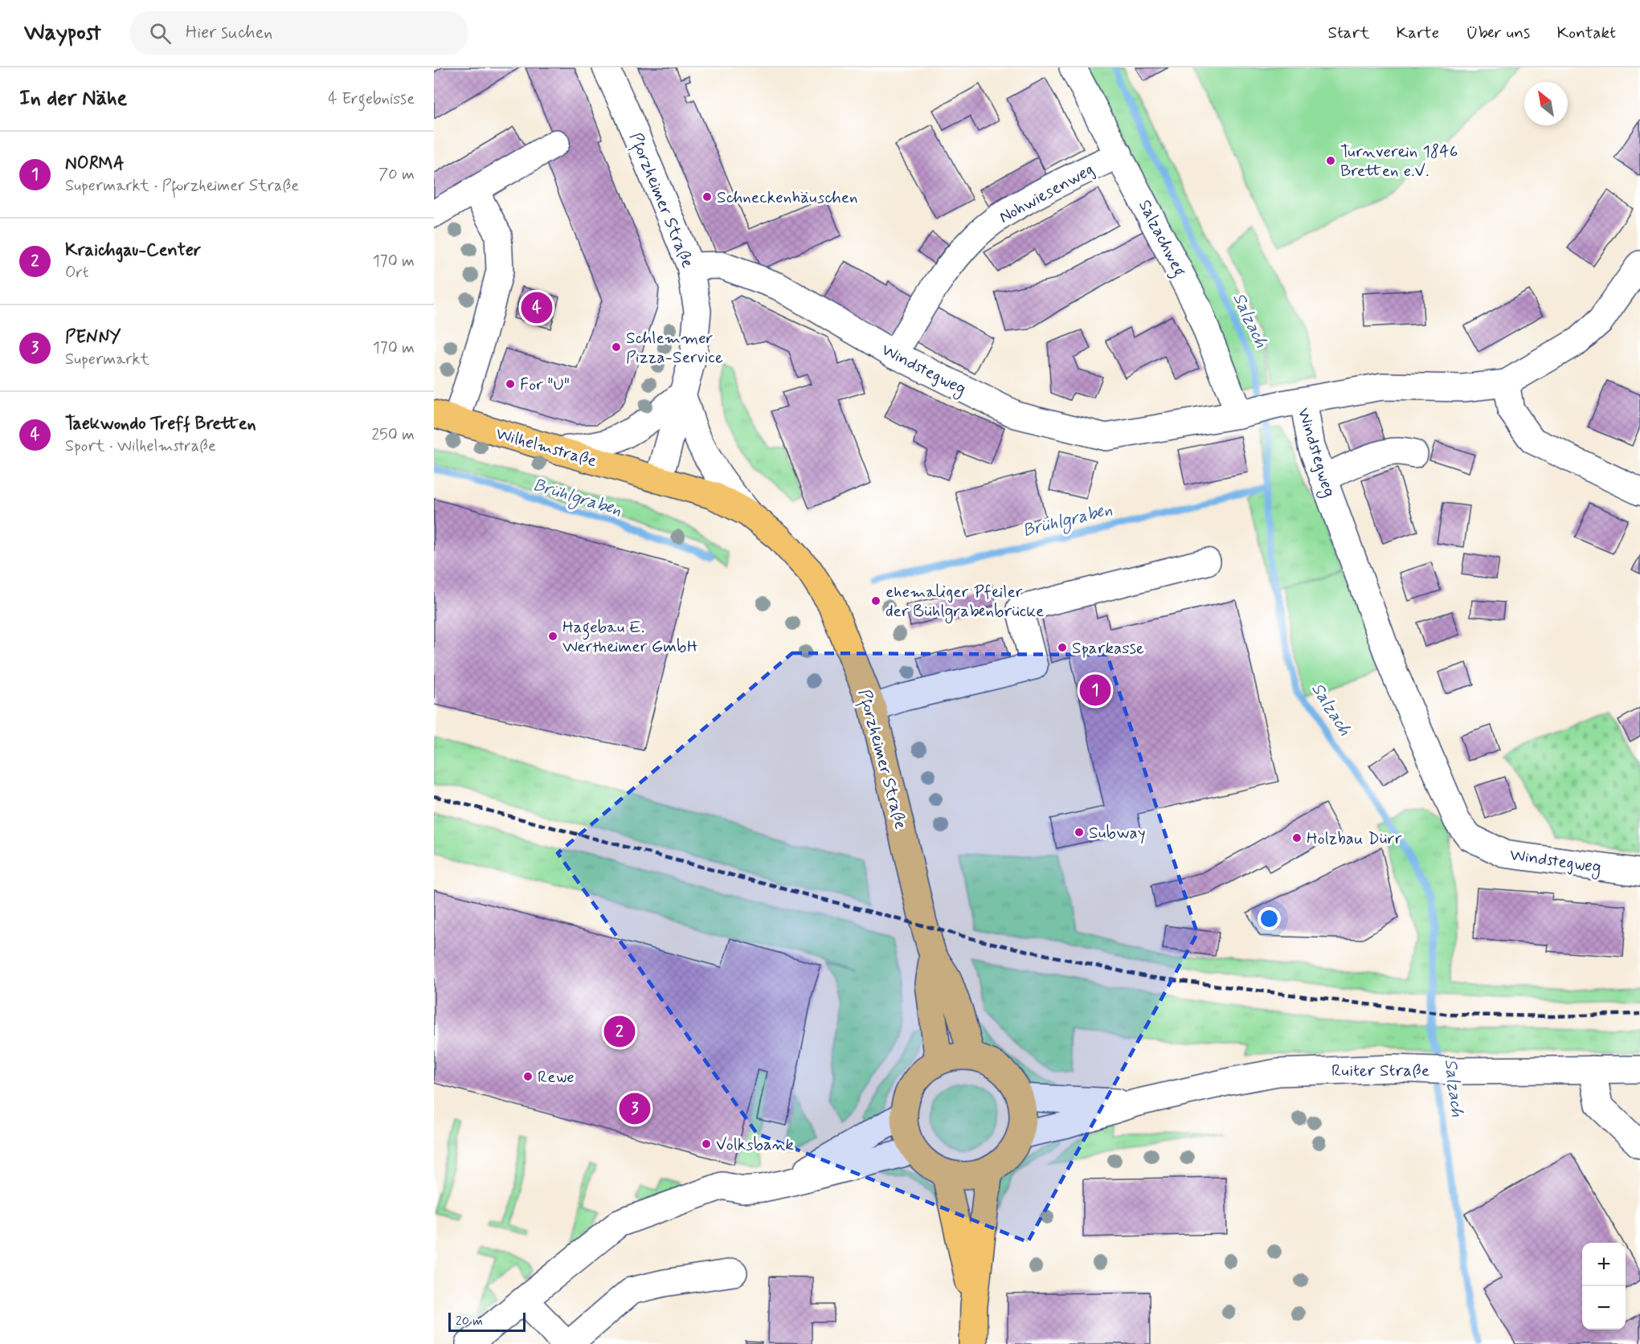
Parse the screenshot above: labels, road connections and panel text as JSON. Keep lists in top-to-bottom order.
{
  "streets": {
    "main road": ["Pforzheimer Straße", "Wilhelmstraße"],
    "street": [
      "Nohwiesenweg",
      "Salzachweg",
      "Windstegweg",
      "Ruiter Straße"
    ]
  },
  "crossings": [
    ["Nohwiesenweg", "Salzachweg"],
    ["Nohwiesenweg", "Windstegweg"],
    ["Pforzheimer Straße", "Windstegweg"],
    ["Pforzheimer Straße", "Wilhelmstraße"],
    ["Pforzheimer Straße", "Ruiter Straße"],
    ["Salzachweg", "Windstegweg"]
  ],
  "water": ["Salzach", "Brühlgraben"],
  "places": [
    "Turnverein 1846 Bretten e.V.",
    "Schneckenhäuschen",
    "Schlemmer Pizza-Service",
    "For \"U\"",
    "ehemaliger Pfeiler der Bühlgrabenbrücke",
    "Hagebau E. Wertheimer GmbH",
    "Sparkasse",
    "Subway",
    "Holzbau Dürr",
    "Rewe",
    "Volksbank"
  ],
  "scale_bar": "20 m",
  "north": "top left",
  "page": {
    "header": "Waypost",
    "search": "Hier suchen",
    "nav": [
      "Start",
      "Karte",
      "Über uns",
      "Kontakt"
    ],
    "heading": ["In der Nähe", "4 Ergebnisse"],
    "list": [
      {
        "mark": "1",
        "name": "NORMA",
        "note": "Supermarkt · Pforzheimer Straße",
        "value": "70 m"
      },
      {
        "mark": "2",
        "name": "Kraichgau-Center",
        "note": "Ort",
        "value": "170 m"
      },
      {
        "mark": "3",
        "name": "PENNY",
        "note": "Supermarkt",
        "value": "170 m"
      },
      {
        "mark": "4",
        "name": "Taekwondo Treff Bretten",
        "note": "Sport · Wilhelmstraße",
        "value": "250 m"
      }
    ],
    "pins": [
      "4",
      "1",
      "2",
      "3"
    ],
    "map_buttons": ["+", "−"],
    "scale": "20 m"
  }
}
